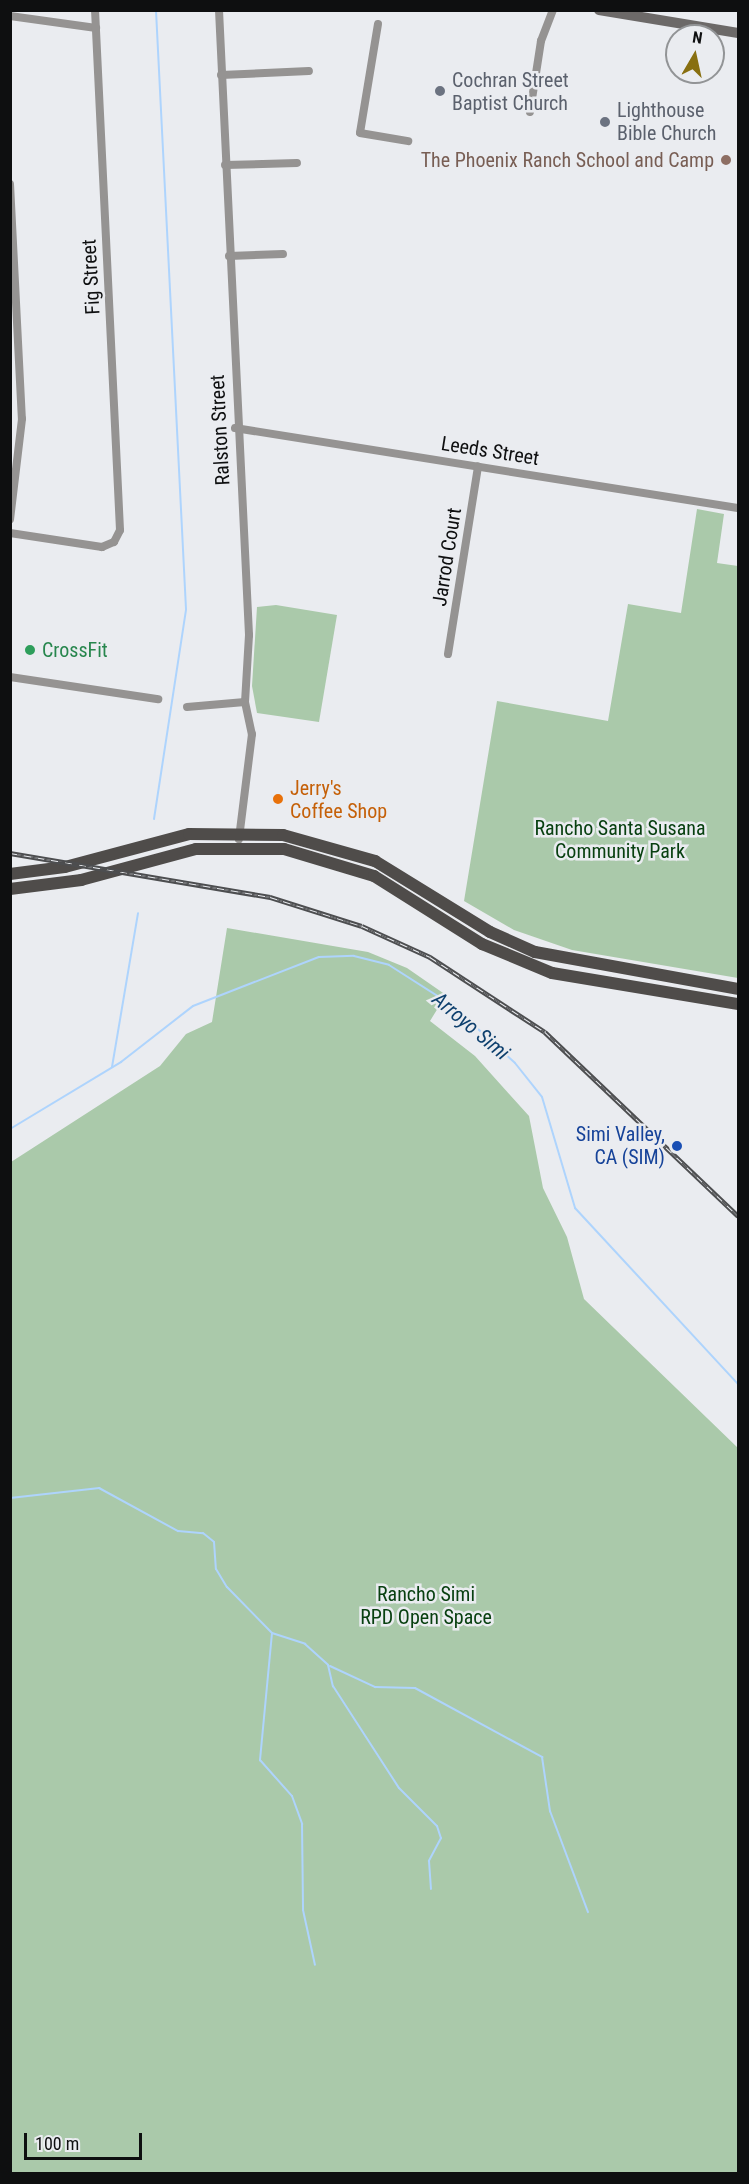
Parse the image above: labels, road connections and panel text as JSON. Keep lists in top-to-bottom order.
{
  "streets": {
    "street": [
      "Fig Street",
      "Ralston Street",
      "Leeds Street",
      "Jarrod Court"
    ]
  },
  "crossings": [
    ["Ralston Street", "Leeds Street"],
    ["Leeds Street", "Jarrod Court"]
  ],
  "water": ["Arroyo Simi"],
  "parks": ["Rancho Santa Susana Community Park", "Rancho Simi RPD Open Space"],
  "places": [
    "Cochran Street Baptist Church",
    "Lighthouse Bible Church",
    "The Phoenix Ranch School and Camp",
    "CrossFit",
    "Jerry's Coffee Shop",
    "Simi Valley, CA (SIM)"
  ],
  "scale_bar": "100 m",
  "north": "top"
}
